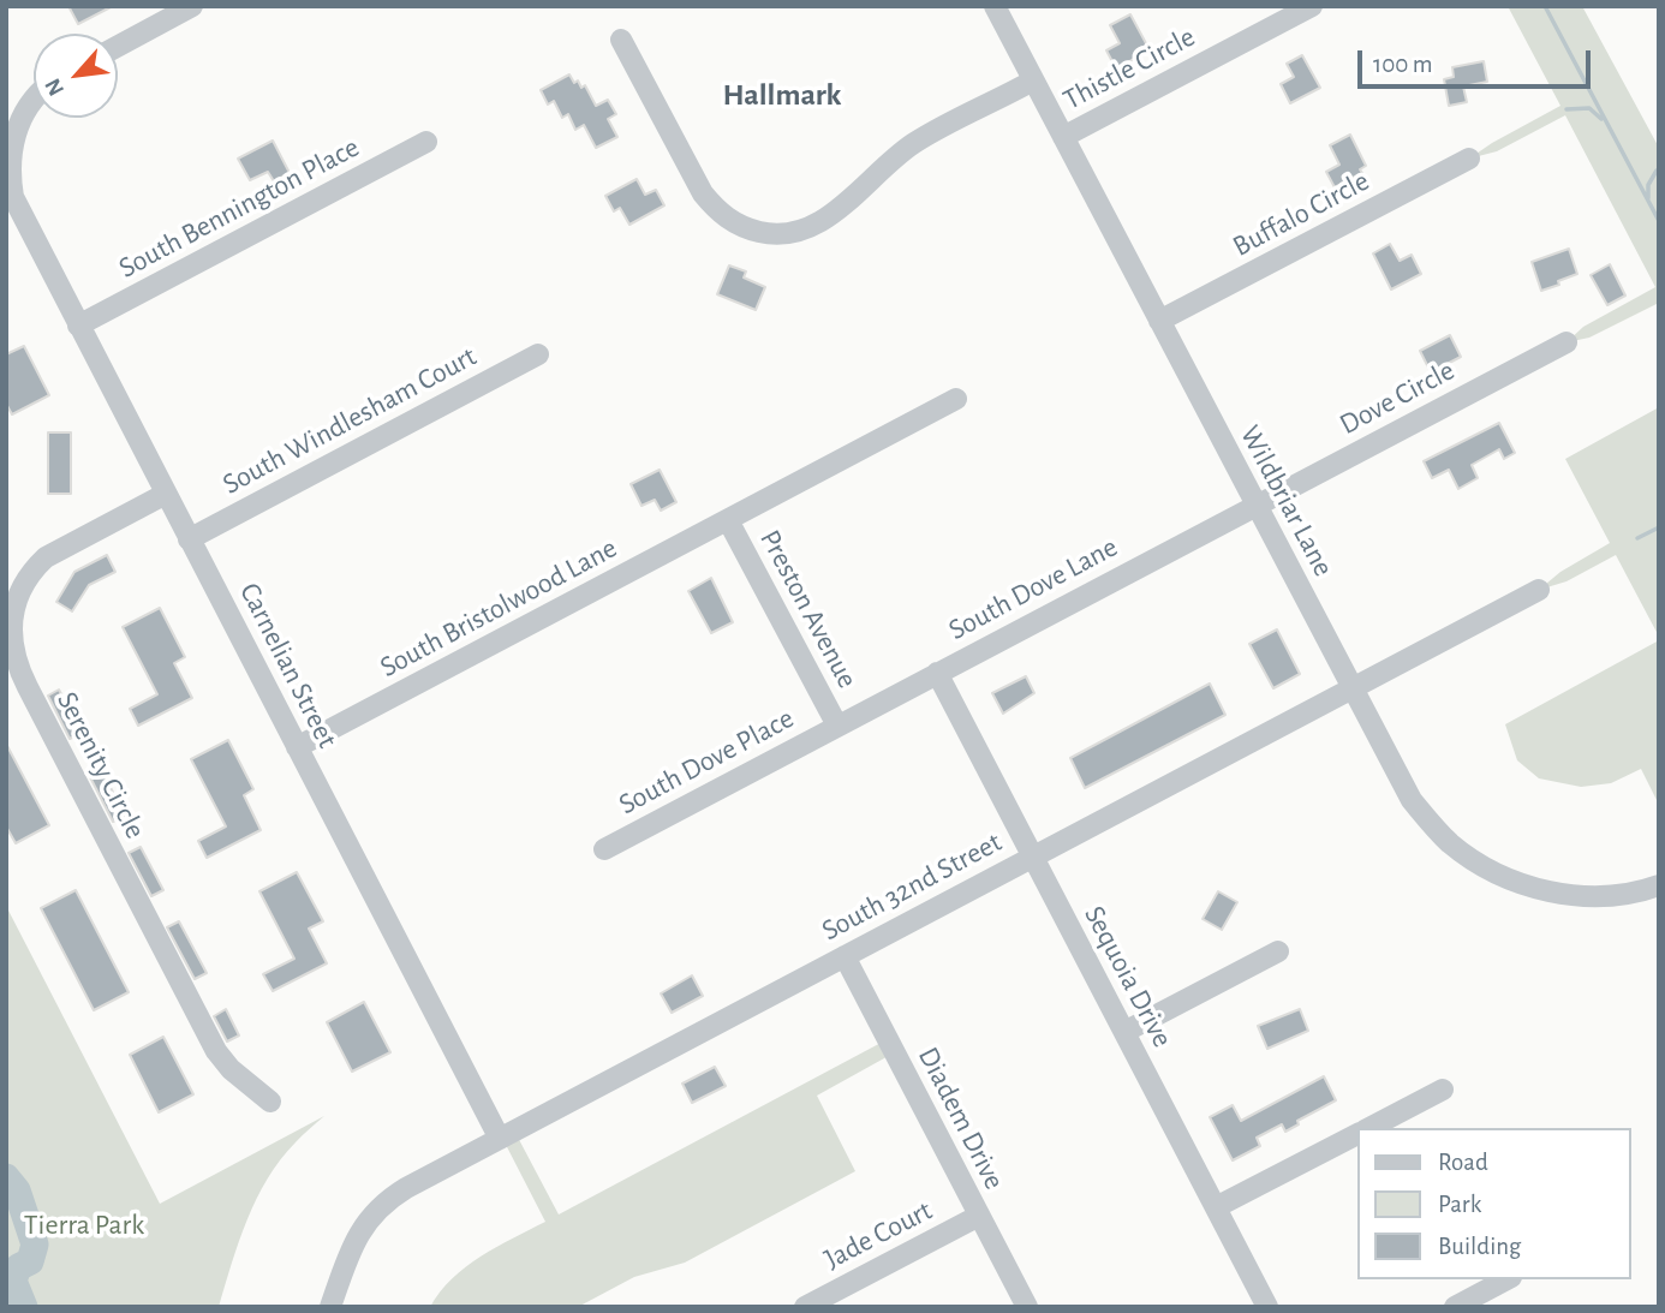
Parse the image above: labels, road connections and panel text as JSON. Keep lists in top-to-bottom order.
{
  "streets": {
    "street": [
      "Thistle Circle",
      "South Bennington Place",
      "Buffalo Circle",
      "Dove Circle",
      "South Windlesham Court",
      "Wildbriar Lane",
      "South Dove Lane",
      "South Bristolwood Lane",
      "Preston Avenue",
      "Carnelian Street",
      "South Dove Place",
      "Serenity Circle",
      "South 32nd Street",
      "Sequoia Drive",
      "Diadem Drive",
      "Jade Court"
    ]
  },
  "crossings": [
    ["Thistle Circle", "Wildbriar Lane"],
    ["South Bennington Place", "Carnelian Street"],
    ["Buffalo Circle", "Wildbriar Lane"],
    ["Dove Circle", "Wildbriar Lane"],
    ["Dove Circle", "South Dove Lane"],
    ["South Windlesham Court", "Carnelian Street"],
    ["Wildbriar Lane", "South Dove Lane"],
    ["Wildbriar Lane", "South 32nd Street"],
    ["South Dove Lane", "Preston Avenue"],
    ["South Dove Lane", "South Dove Place"],
    ["South Dove Lane", "Sequoia Drive"],
    ["South Bristolwood Lane", "Preston Avenue"],
    ["South Bristolwood Lane", "Carnelian Street"],
    ["Preston Avenue", "South Dove Place"],
    ["Carnelian Street", "Serenity Circle"],
    ["Carnelian Street", "South 32nd Street"],
    ["South 32nd Street", "Sequoia Drive"],
    ["South 32nd Street", "Diadem Drive"],
    ["Diadem Drive", "Jade Court"]
  ],
  "districts": ["Hallmark"],
  "parks": ["Tierra Park"],
  "legend": ["Road", "Park", "Building"],
  "scale_bar": "100 m",
  "north": "bottom left"
}
